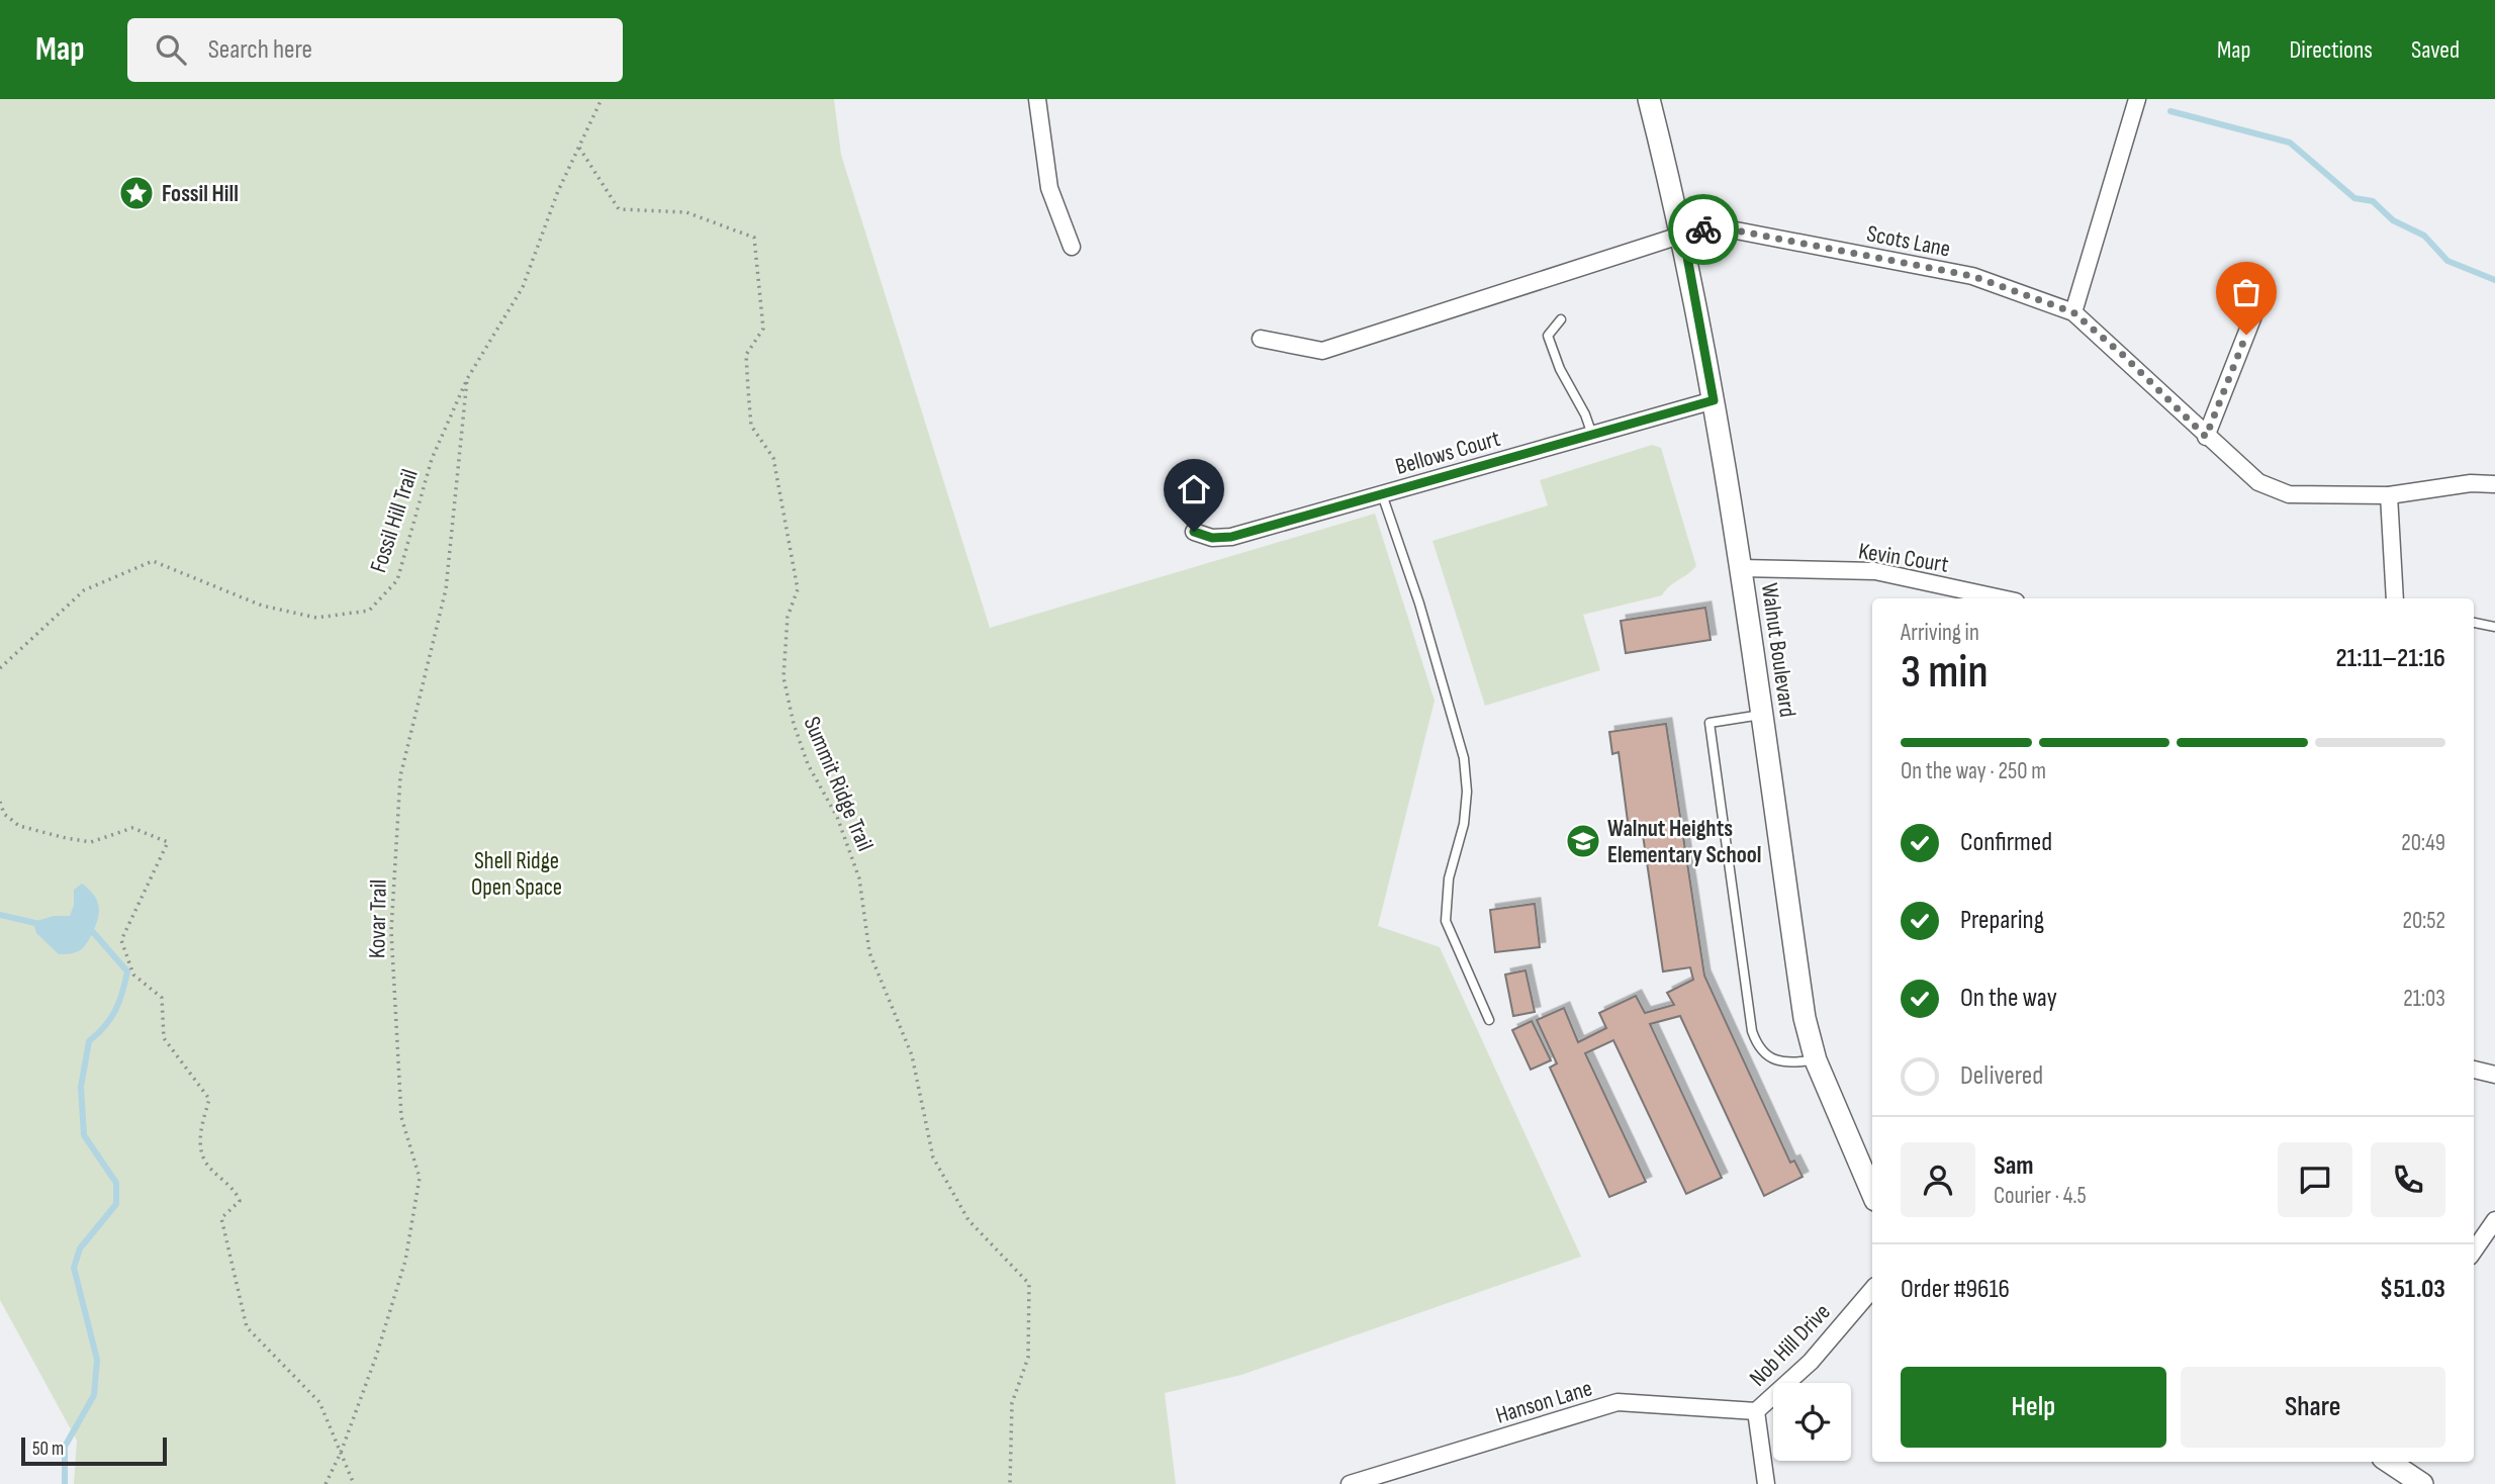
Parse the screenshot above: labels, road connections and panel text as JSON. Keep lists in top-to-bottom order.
{
  "streets": {
    "street": [
      "Scots Lane",
      "Bellows Court",
      "Kevin Court",
      "Walnut Boulevard",
      "Nob Hill Drive",
      "Hanson Lane"
    ],
    "path": ["Fossil Hill Trail", "Summit Ridge Trail", "Kovar Trail"]
  },
  "crossings": [
    ["Scots Lane", "Walnut Boulevard"],
    ["Bellows Court", "Walnut Boulevard"],
    ["Fossil Hill Trail", "Summit Ridge Trail"],
    ["Fossil Hill Trail", "Kovar Trail"],
    ["Kevin Court", "Walnut Boulevard"],
    ["Nob Hill Drive", "Hanson Lane"]
  ],
  "parks": ["Shell Ridge Open Space"],
  "places": {
    "place": ["Fossil Hill"],
    "school or university": ["Walnut Heights Elementary School"]
  },
  "scale_bar": "50 m",
  "page": {
    "header": "Map",
    "search": "Search here",
    "nav": ["Map", "Directions", "Saved"],
    "heading": ["3 min", "Arriving in", "21:11–21:16"],
    "panel": [
      "Sam",
      "Courier · 4.5",
      "Order #9616",
      "$51.03"
    ],
    "bar": "On the way · 250 m",
    "list": [
      ["Confirmed", "20:49"],
      ["Preparing", "20:52"],
      ["On the way", "21:03"],
      "Delivered"
    ],
    "buttons": ["Help", "Share"],
    "scale": "50 m"
  }
}
